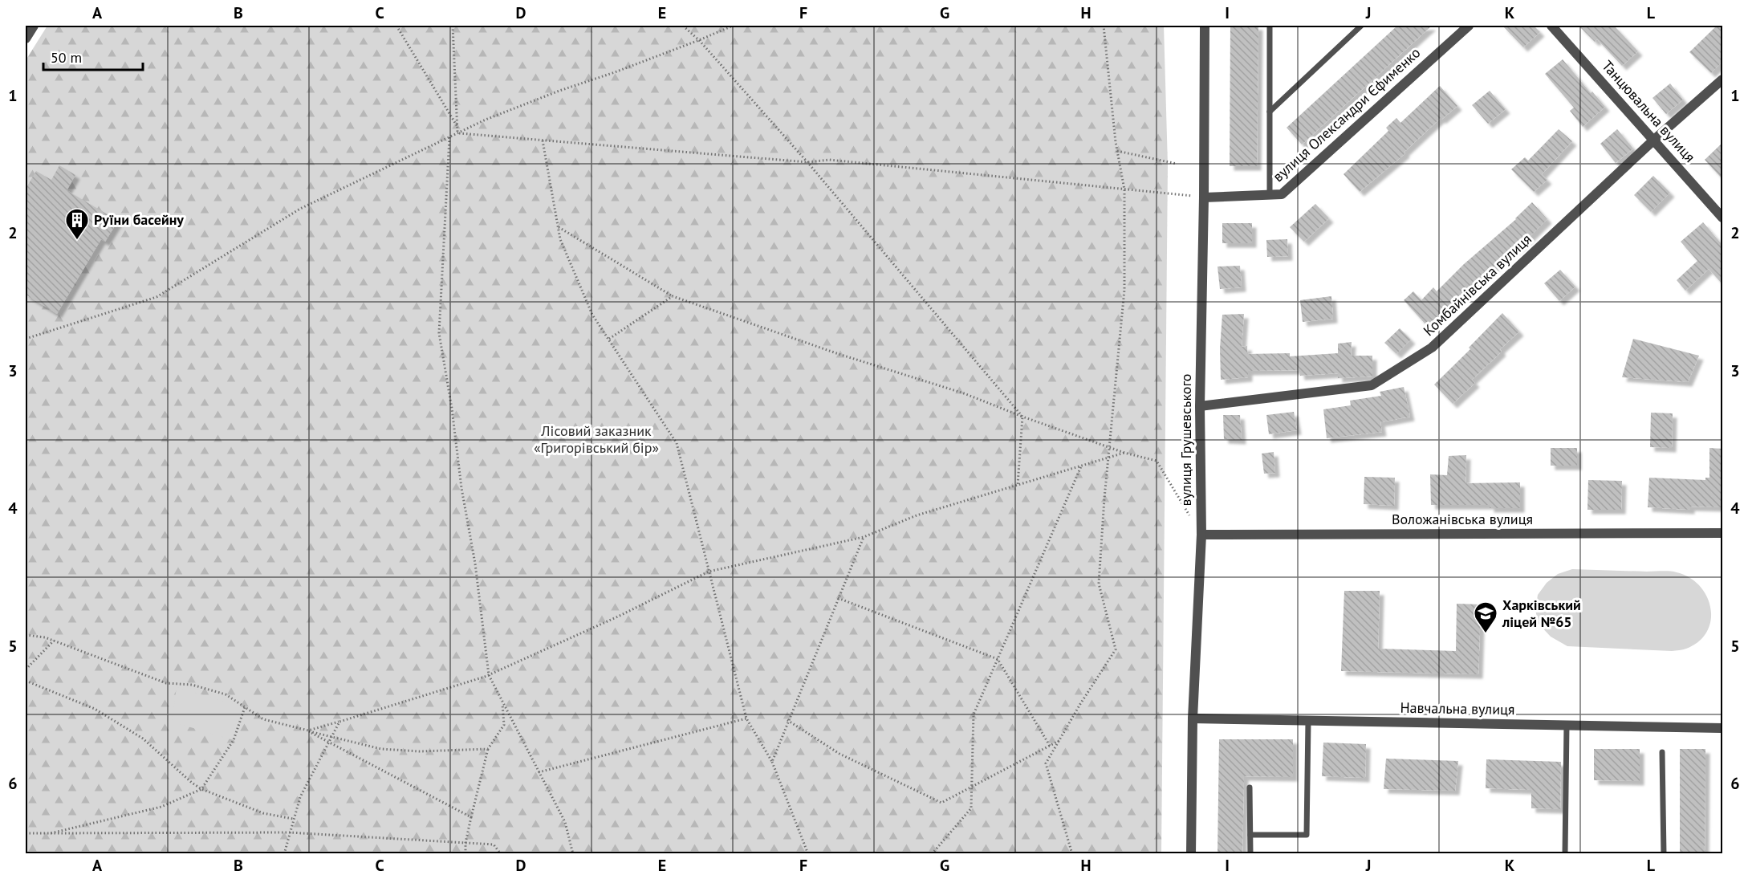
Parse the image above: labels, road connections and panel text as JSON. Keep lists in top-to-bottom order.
{
  "streets": {
    "street": [
      "Танцювальна вулиця",
      "вулиця Олександри Єфименко",
      "Комбайнівська вулиця",
      "вулиця Грушевського",
      "Воложанівська вулиця",
      "Навчальна вулиця"
    ]
  },
  "crossings": [
    ["Танцювальна вулиця", "Комбайнівська вулиця"],
    ["вулиця Олександри Єфименко", "вулиця Грушевського"],
    ["Комбайнівська вулиця", "вулиця Грушевського"],
    ["вулиця Грушевського", "Воложанівська вулиця"],
    ["вулиця Грушевського", "Навчальна вулиця"]
  ],
  "parks": ["Лісовий заказник «Григорівський бір»"],
  "places": {
    "building": ["Руїни басейну"],
    "school or university": ["Харківський ліцей №65"]
  },
  "scale_bar": "50 m",
  "grid": {
    "columns": [
      "A",
      "B",
      "C",
      "D",
      "E",
      "F",
      "G",
      "H",
      "I",
      "J",
      "K",
      "L"
    ],
    "rows": [
      "1",
      "2",
      "3",
      "4",
      "5",
      "6"
    ]
  }
}
